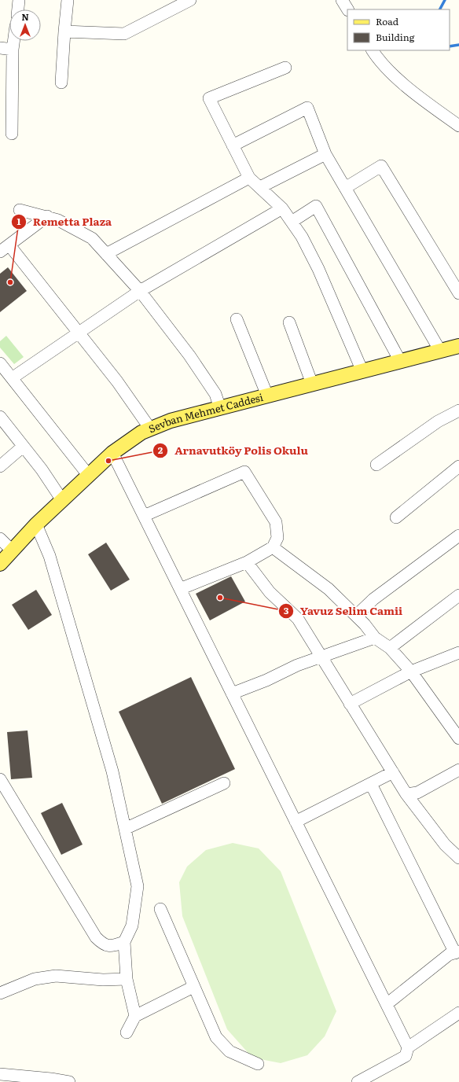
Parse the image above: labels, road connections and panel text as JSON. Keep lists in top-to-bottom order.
{
  "streets": {
    "main road": ["Sevban Mehmet Caddesi"]
  },
  "places": ["Remetta Plaza", "Arnavutköy Polis Okulu", "Yavuz Selim Camii"],
  "legend": ["Road", "Building"],
  "north": "top"
}
